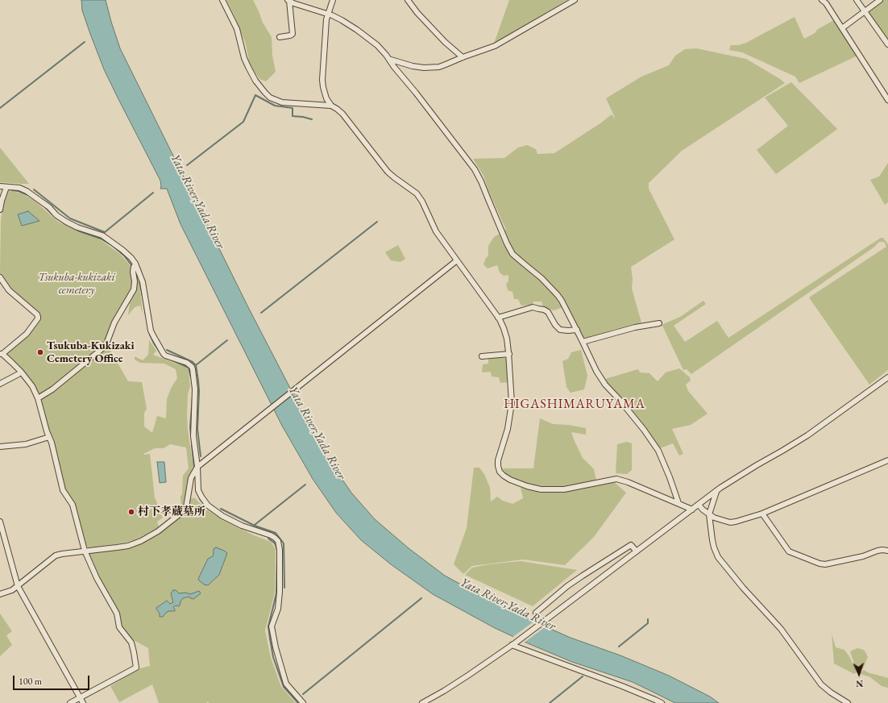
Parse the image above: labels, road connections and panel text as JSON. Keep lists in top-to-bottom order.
{
  "districts": ["HIGASHIMARUYAMA"],
  "water": ["Yata River;Yada River"],
  "parks": ["Tsukuba-kukizaki cemetery"],
  "places": ["Tsukuba-Kukizaki Cemetery Office", "村下孝蔵墓所"],
  "scale_bar": "100 m",
  "north": "bottom"
}
